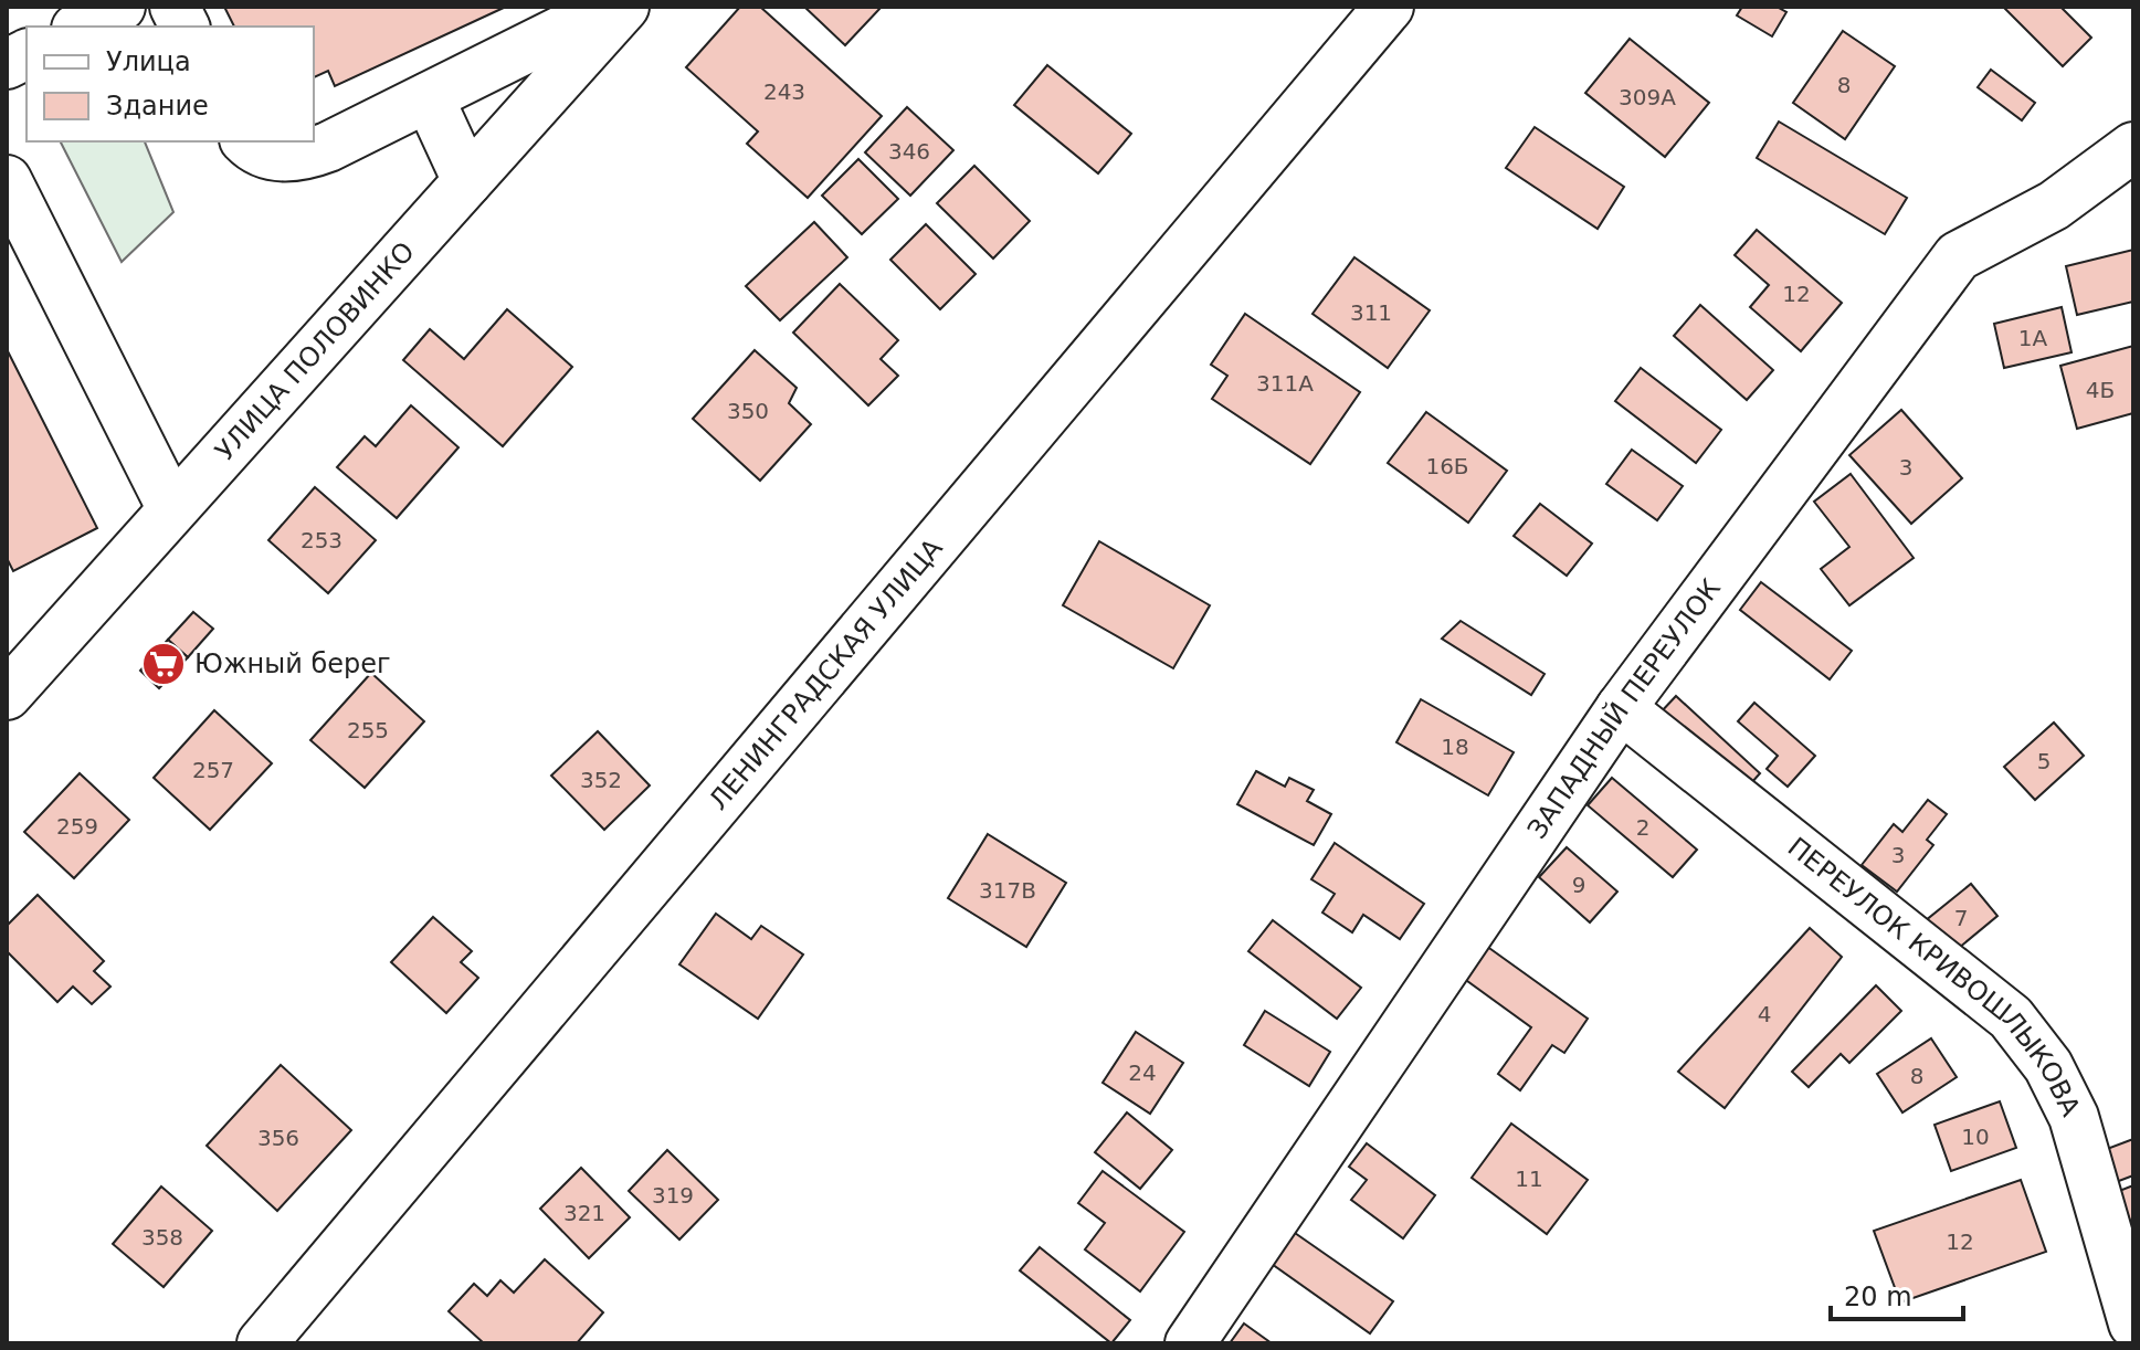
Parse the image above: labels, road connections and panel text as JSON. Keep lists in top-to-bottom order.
{
  "streets": {
    "street": [
      "УЛИЦА ПОЛОВИНКО",
      "ЛЕНИНГРАДСКАЯ УЛИЦА",
      "ЗАПАДНЫЙ ПЕРЕУЛОК",
      "ПЕРЕУЛОК КРИВОШЛЫКОВА"
    ]
  },
  "crossings": [
    ["ЗАПАДНЫЙ ПЕРЕУЛОК", "ПЕРЕУЛОК КРИВОШЛЫКОВА"]
  ],
  "places": {
    "supermarket": ["Южный берег"]
  },
  "house_numbers": [
    "8",
    "243",
    "309А",
    "346",
    "12",
    "311",
    "1А",
    "311А",
    "4Б",
    "350",
    "16Б",
    "3",
    "253",
    "255",
    "18",
    "5",
    "257",
    "352",
    "259",
    "2",
    "3",
    "9",
    "317В",
    "7",
    "4",
    "24",
    "8",
    "10",
    "356",
    "11",
    "319",
    "321",
    "358",
    "12"
  ],
  "legend": ["Улица", "Здание"],
  "scale_bar": "20 m"
}
